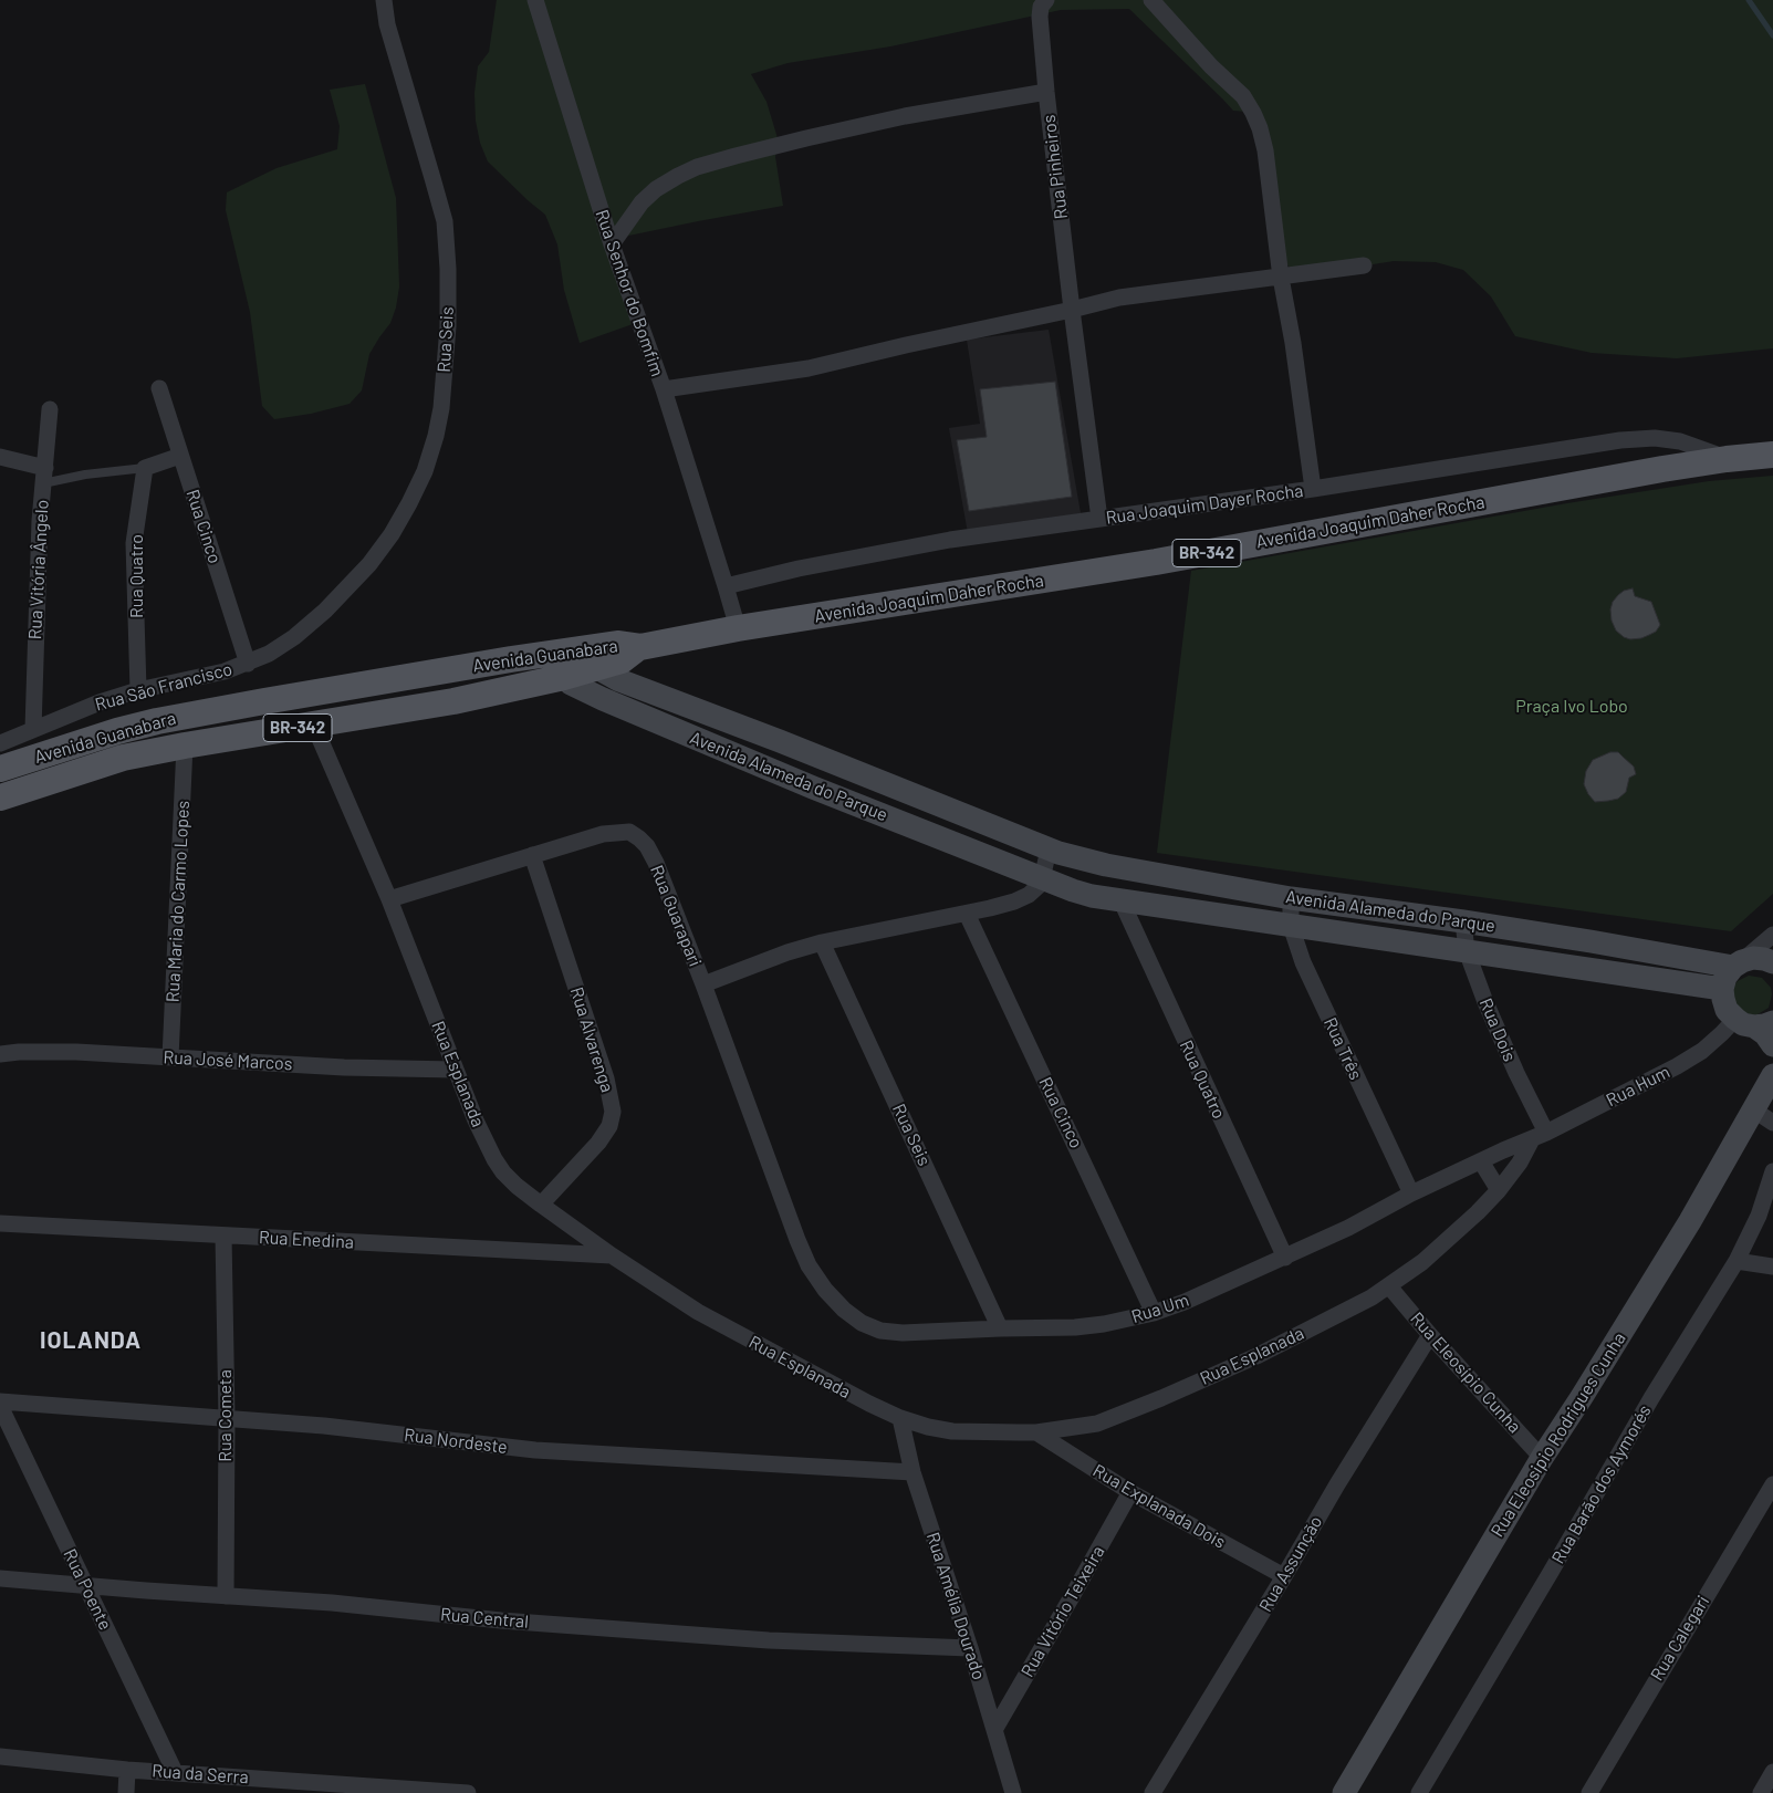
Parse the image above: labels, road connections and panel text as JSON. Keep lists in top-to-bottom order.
{
  "streets": {
    "main road": ["Avenida Joaquim Daher Rocha", "BR-342", "Avenida Guanabara"],
    "street": [
      "Rua Pinheiros",
      "Rua Senhor do Bomfim",
      "Rua Seis",
      "Rua Joaquim Dayer Rocha",
      "Rua Cinco",
      "Rua Vitória Ângelo",
      "Rua Quatro",
      "Rua São Francisco",
      "Avenida Alameda do Parque",
      "Rua Maria do Carmo Lopes",
      "Rua Guarapari",
      "Rua Dois",
      "Rua Alvarenga",
      "Rua Três",
      "Rua José Marcos",
      "Rua Esplanada",
      "Rua Hum",
      "Rua Enedina",
      "Rua Um",
      "Rua Eleosípio Cunha",
      "Rua Cometa",
      "Rua Eleosipio Rodrigues Cunha",
      "Rua Nordeste",
      "Rua Barão dos Aymorés",
      "Rua Explanada Dois",
      "Rua Assunção",
      "Rua Poente",
      "Rua Amélia Dourado",
      "Rua Vitório Teixeira",
      "Rua Central",
      "Rua Calegari",
      "Rua da Serra"
    ]
  },
  "crossings": [
    ["Rua Pinheiros", "Rua Joaquim Dayer Rocha"],
    ["Rua Senhor do Bomfim", "Rua Joaquim Dayer Rocha"],
    ["Rua Seis", "Rua São Francisco"],
    ["Rua Seis", "Rua Um"],
    ["Rua Joaquim Dayer Rocha", "Avenida Joaquim Daher Rocha"],
    ["Avenida Joaquim Daher Rocha", "Avenida Guanabara"],
    ["Rua Cinco", "Rua São Francisco"],
    ["Rua Cinco", "Rua Um"],
    ["Rua Vitória Ângelo", "Rua São Francisco"],
    ["Rua Quatro", "Rua São Francisco"],
    ["Rua Quatro", "Avenida Alameda do Parque"],
    ["Rua Quatro", "Rua Um"],
    ["Avenida Guanabara", "Avenida Alameda do Parque"],
    ["Avenida Guanabara", "Rua Maria do Carmo Lopes"],
    ["Avenida Guanabara", "Rua Esplanada"],
    ["Avenida Alameda do Parque", "Rua Dois"],
    ["Avenida Alameda do Parque", "Rua Três"],
    ["Rua Maria do Carmo Lopes", "Rua José Marcos"],
    ["Rua Guarapari", "Rua Alvarenga"],
    ["Rua Guarapari", "Rua Esplanada"],
    ["Rua Guarapari", "Rua Um"],
    ["Rua Dois", "Rua Esplanada"],
    ["Rua Dois", "Rua Hum"],
    ["Rua Dois", "Rua Um"],
    ["Rua Alvarenga", "Rua Esplanada"],
    ["Rua Três", "Rua Um"],
    ["Rua José Marcos", "Rua Esplanada"],
    ["Rua Esplanada", "Rua Hum"],
    ["Rua Esplanada", "Rua Enedina"],
    ["Rua Esplanada", "Rua Um"],
    ["Rua Esplanada", "Rua Eleosípio Cunha"],
    ["Rua Esplanada", "Rua Explanada Dois"],
    ["Rua Esplanada", "Rua Amélia Dourado"],
    ["Rua Hum", "Rua Um"],
    ["Rua Enedina", "Rua Cometa"],
    ["Rua Eleosípio Cunha", "Rua Eleosipio Rodrigues Cunha"],
    ["Rua Eleosípio Cunha", "Rua Assunção"],
    ["Rua Cometa", "Rua Nordeste"],
    ["Rua Cometa", "Rua Central"],
    ["Rua Nordeste", "Rua Amélia Dourado"],
    ["Rua Explanada Dois", "Rua Assunção"],
    ["Rua Explanada Dois", "Rua Vitório Teixeira"],
    ["Rua Poente", "Rua Central"],
    ["Rua Poente", "Rua da Serra"],
    ["Rua Amélia Dourado", "Rua Vitório Teixeira"],
    ["Rua Amélia Dourado", "Rua Central"]
  ],
  "districts": ["IOLANDA"],
  "parks": ["Praça Ivo Lobo"]
}
